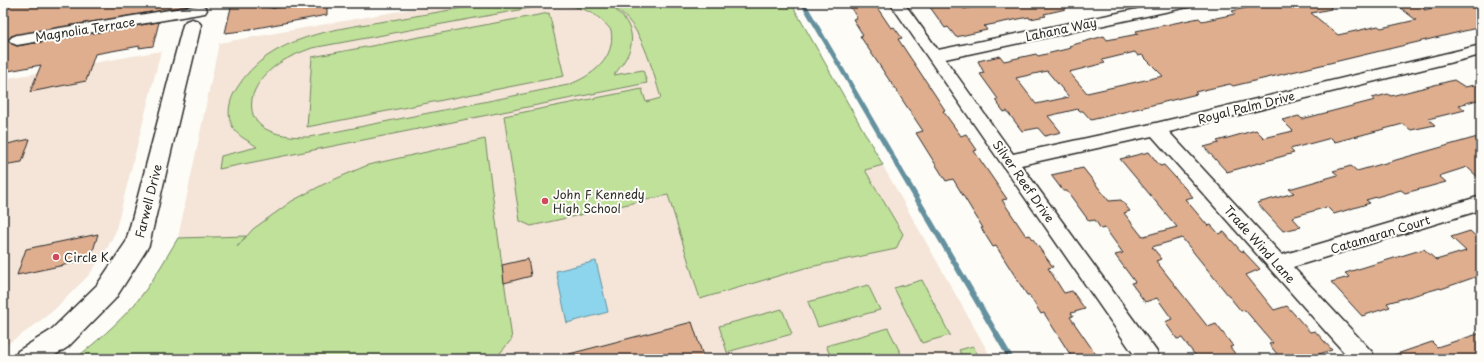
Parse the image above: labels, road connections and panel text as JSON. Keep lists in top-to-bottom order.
{
  "streets": {
    "street": [
      "Magnolia Terrace",
      "Lahana Way",
      "Royal Palm Drive",
      "Silver Reef Drive",
      "Farwell Drive",
      "Catamaran Court",
      "Trade Wind Lane"
    ]
  },
  "crossings": [
    ["Magnolia Terrace", "Farwell Drive"],
    ["Lahana Way", "Silver Reef Drive"],
    ["Royal Palm Drive", "Silver Reef Drive"],
    ["Royal Palm Drive", "Trade Wind Lane"],
    ["Catamaran Court", "Trade Wind Lane"]
  ],
  "places": ["John F Kennedy High School", "Circle K"]
}
